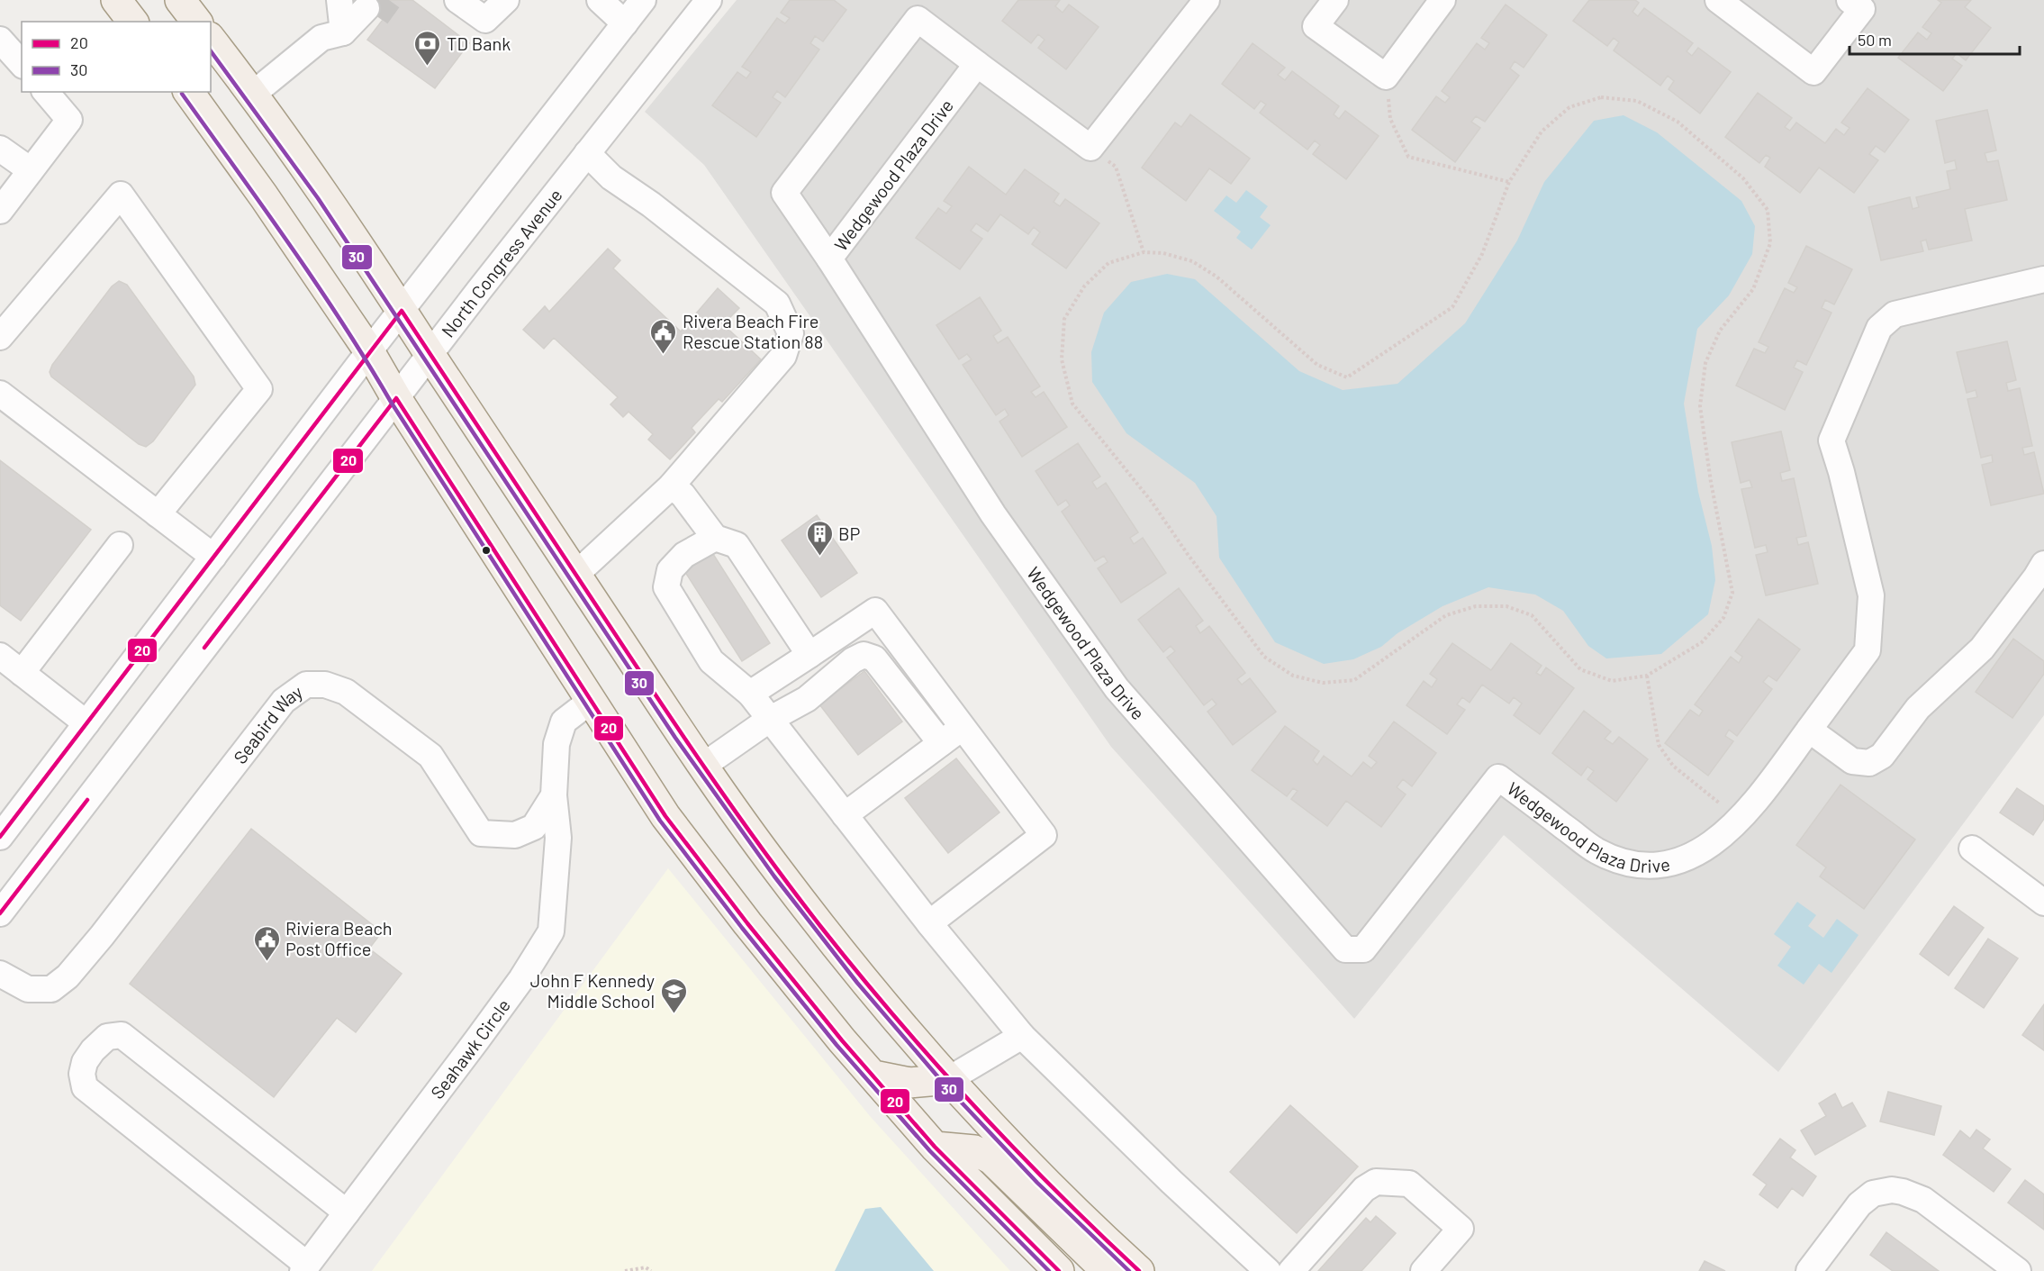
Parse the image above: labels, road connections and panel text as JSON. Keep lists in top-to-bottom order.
{
  "streets": {
    "street": [
      "Wedgewood Plaza Drive",
      "North Congress Avenue",
      "Seabird Way",
      "Seahawk Circle"
    ]
  },
  "crossings": [
    ["Seabird Way", "Seahawk Circle"]
  ],
  "places": {
    "bank": ["TD Bank"],
    "public building": ["Rivera Beach Fire Rescue Station 88", "Riviera Beach Post Office"],
    "building": ["BP"],
    "school or university": ["John F Kennedy Middle School"]
  },
  "lines": ["transit line 30", "transit line 20"],
  "legend": ["20", "30"],
  "scale_bar": "50 m"
}
